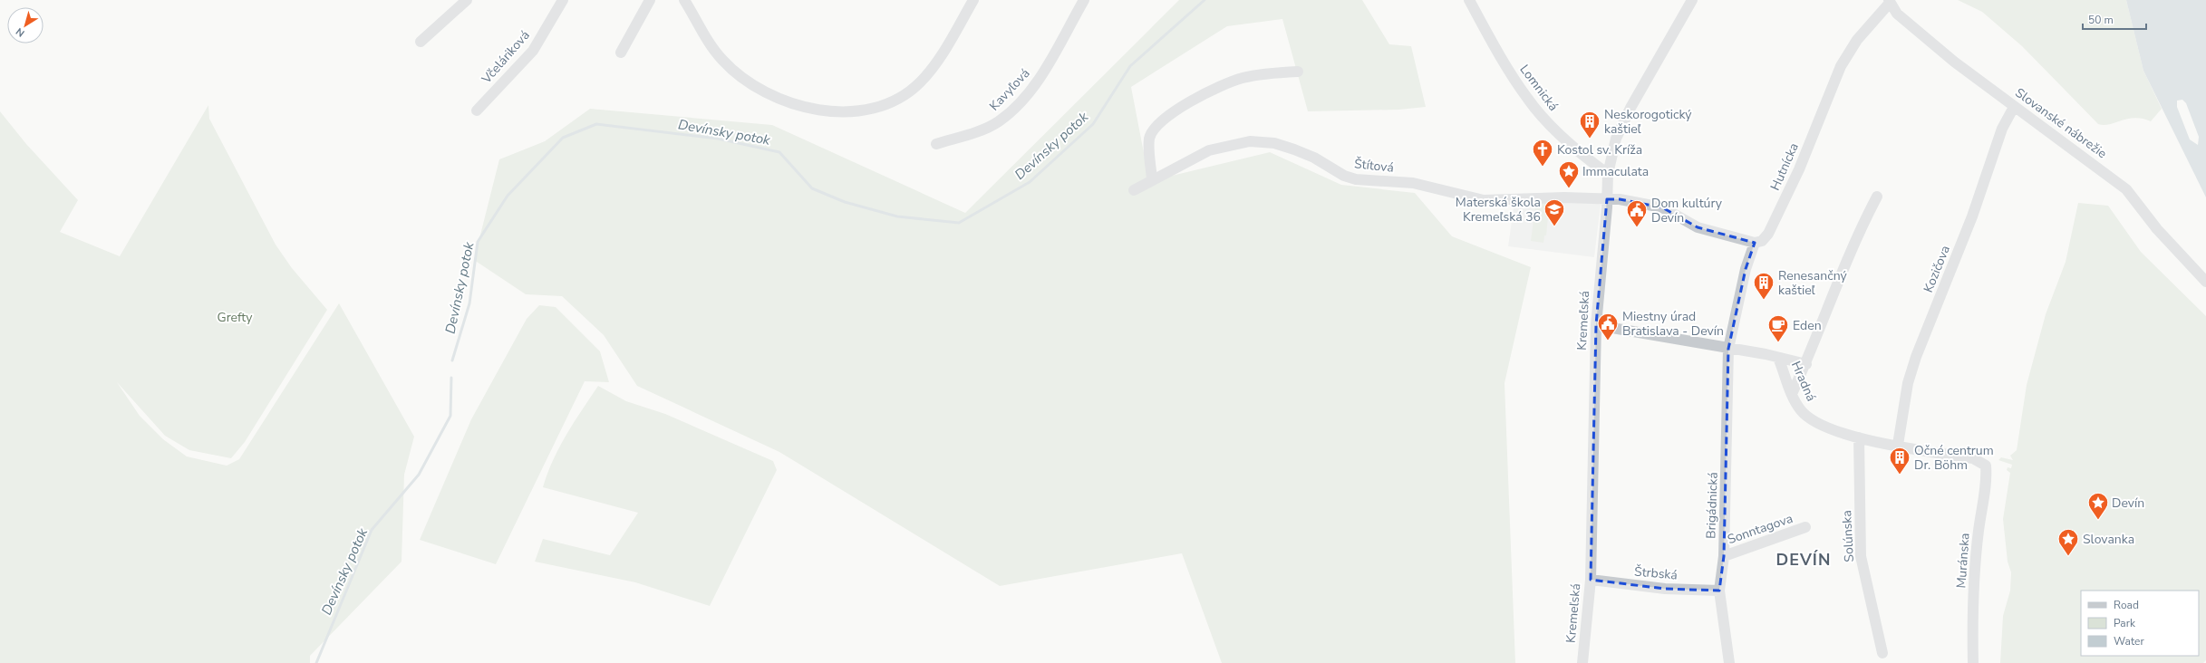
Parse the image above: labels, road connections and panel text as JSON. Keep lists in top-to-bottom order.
{
  "streets": {
    "street": [
      "Včeláriková",
      "Lomnická",
      "Kavyľová",
      "Slovanské nábrežie",
      "Štítová",
      "Hutnícka",
      "Kozičova",
      "Kremeľská",
      "Hradná",
      "Brigádnická",
      "Sonntagova",
      "Solúnska",
      "Muránska",
      "Štrbská"
    ]
  },
  "crossings": [
    ["Lomnická", "Kremeľská"],
    ["Slovanské nábrežie", "Hutnícka"],
    ["Slovanské nábrežie", "Kozičova"],
    ["Štítová", "Hutnícka"],
    ["Štítová", "Kremeľská"],
    ["Kozičova", "Hradná"],
    ["Kremeľská", "Hradná"],
    ["Kremeľská", "Štrbská"],
    ["Hradná", "Brigádnická"],
    ["Hradná", "Solúnska"],
    ["Hradná", "Muránska"],
    ["Brigádnická", "Sonntagova"],
    ["Brigádnická", "Štrbská"]
  ],
  "districts": ["DEVÍN"],
  "water": ["Devínsky potok"],
  "parks": ["Grefty"],
  "places": {
    "building": ["Neskorogotický kaštieľ", "Renesančný kaštieľ", "Očné centrum Dr. Böhm"],
    "church": ["Kostol sv. Kríža"],
    "place": ["Immaculata", "Devín", "Slovanka"],
    "school or university": ["Materská škola Kremeľská 36"],
    "public building": ["Dom kultúry Devín", "Miestny úrad Bratislava - Devín"],
    "cafe": ["Eden"]
  },
  "legend": ["Road", "Park", "Water"],
  "scale_bar": "50 m",
  "north": "bottom left"
}
